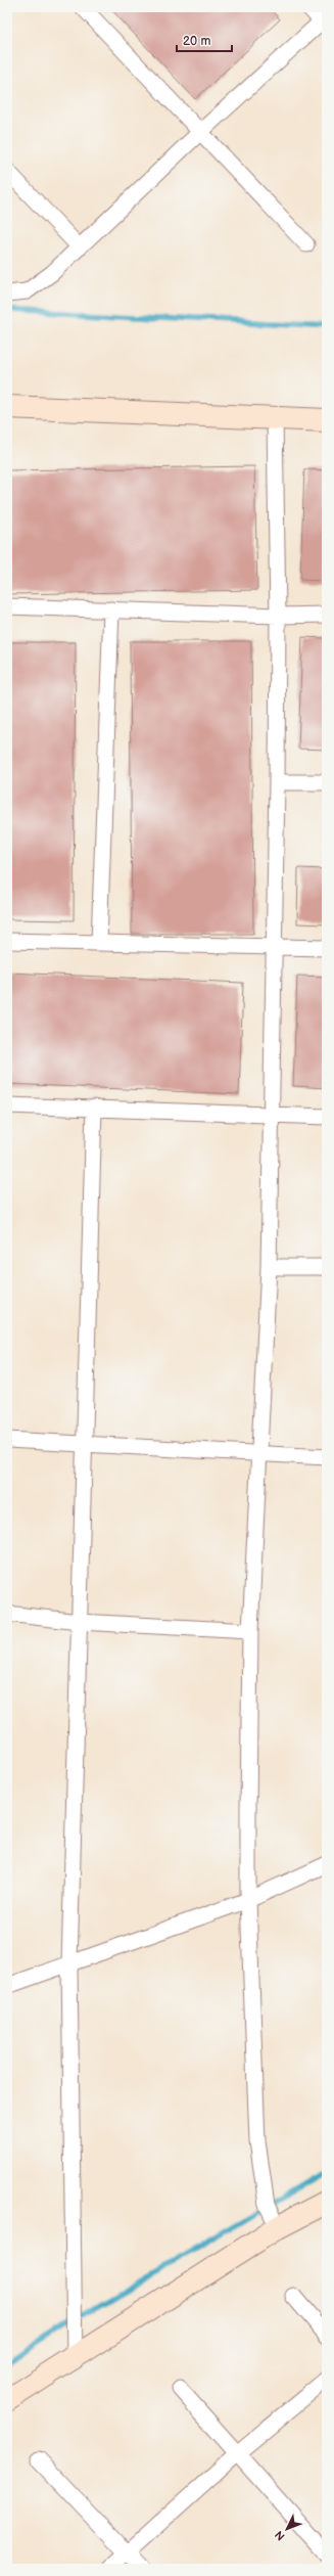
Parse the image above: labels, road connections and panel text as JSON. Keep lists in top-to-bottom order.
{
  "scale_bar": "20 m",
  "north": "bottom left"
}
